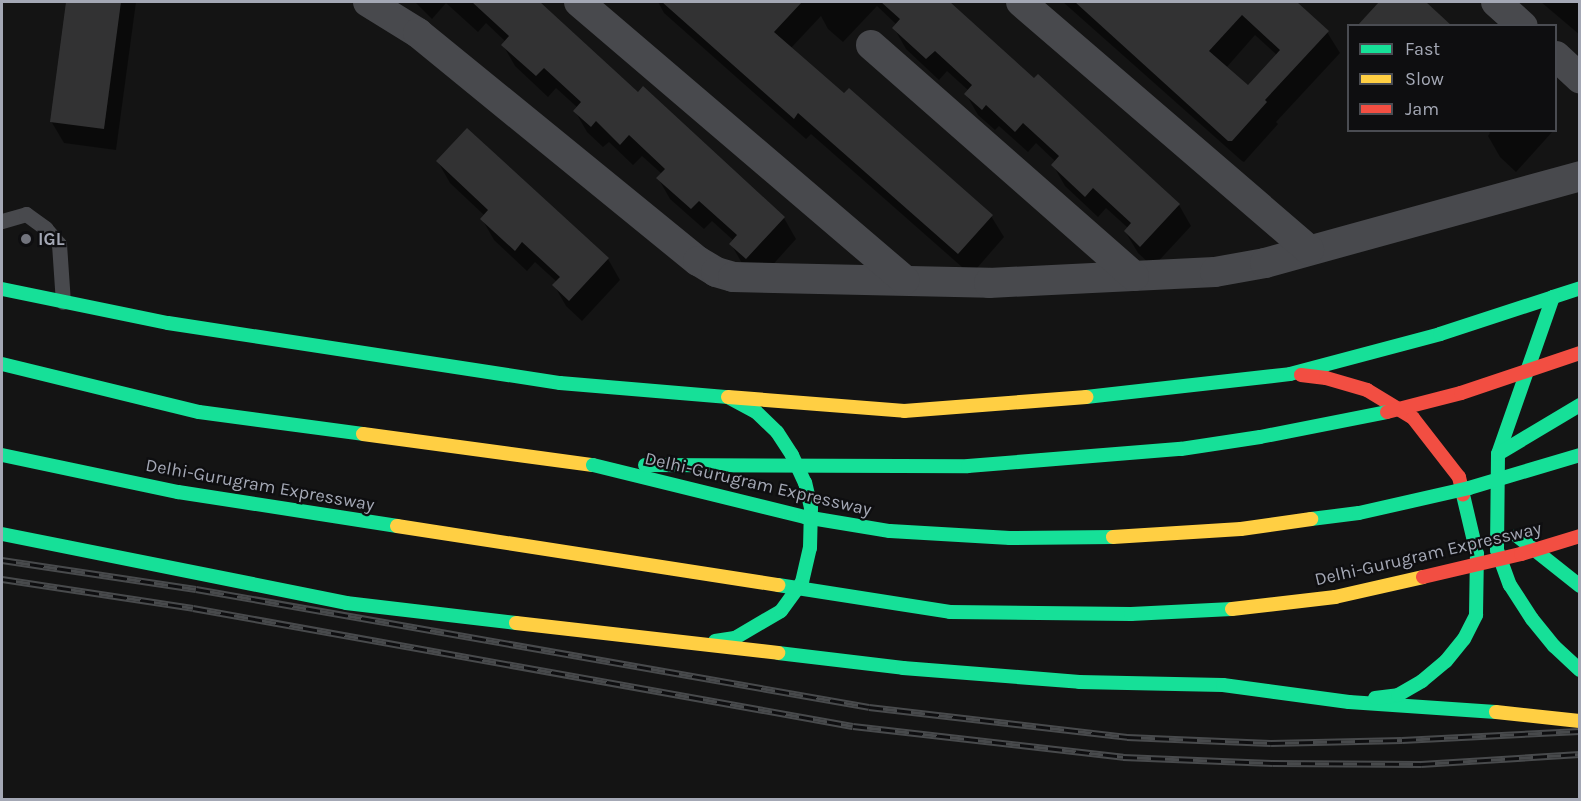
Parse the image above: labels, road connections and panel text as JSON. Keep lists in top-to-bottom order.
{
  "streets": {
    "main road": ["Delhi-Gurugram Expressway"]
  },
  "places": ["IGL"],
  "legend": ["Fast", "Slow", "Jam"]
}
